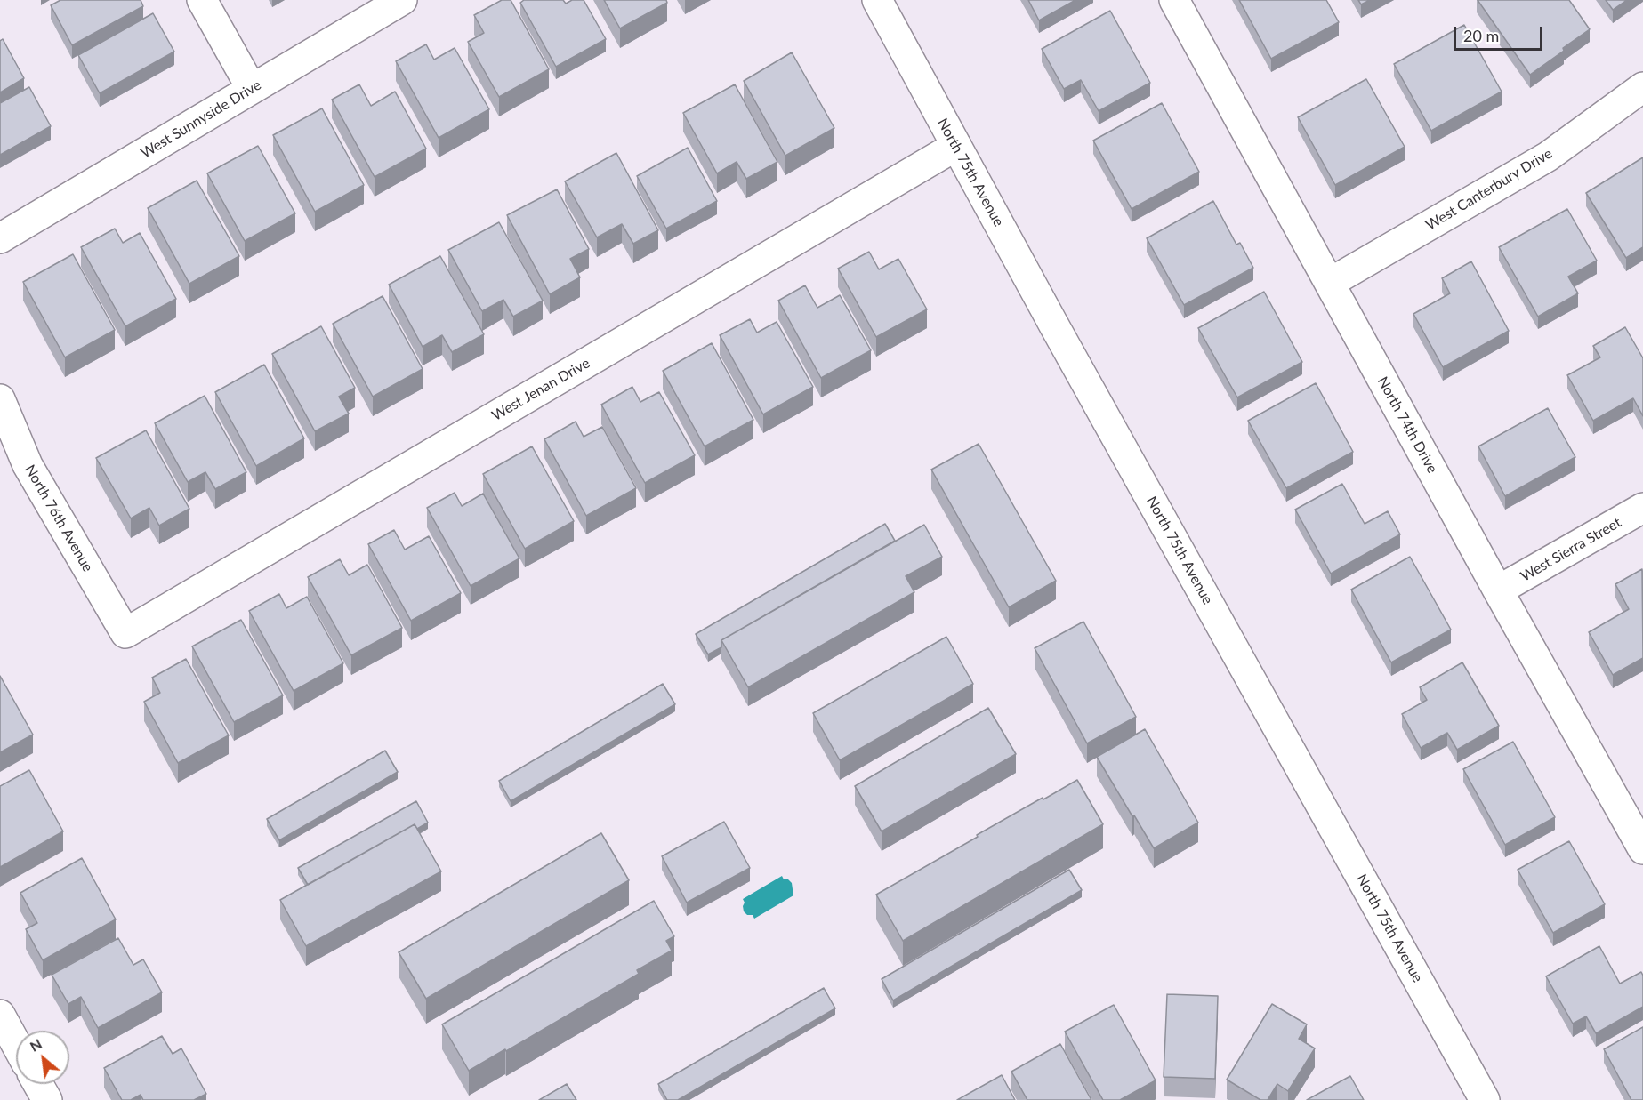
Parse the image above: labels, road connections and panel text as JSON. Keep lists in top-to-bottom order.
{
  "streets": {
    "street": [
      "West Sunnyside Drive",
      "North 75th Avenue",
      "West Canterbury Drive",
      "West Jenan Drive",
      "North 74th Drive",
      "North 76th Avenue",
      "West Sierra Street"
    ]
  },
  "crossings": [
    ["North 75th Avenue", "West Jenan Drive"],
    ["West Canterbury Drive", "North 74th Drive"],
    ["West Jenan Drive", "North 76th Avenue"],
    ["North 74th Drive", "West Sierra Street"]
  ],
  "scale_bar": "20 m",
  "north": "top left"
}
